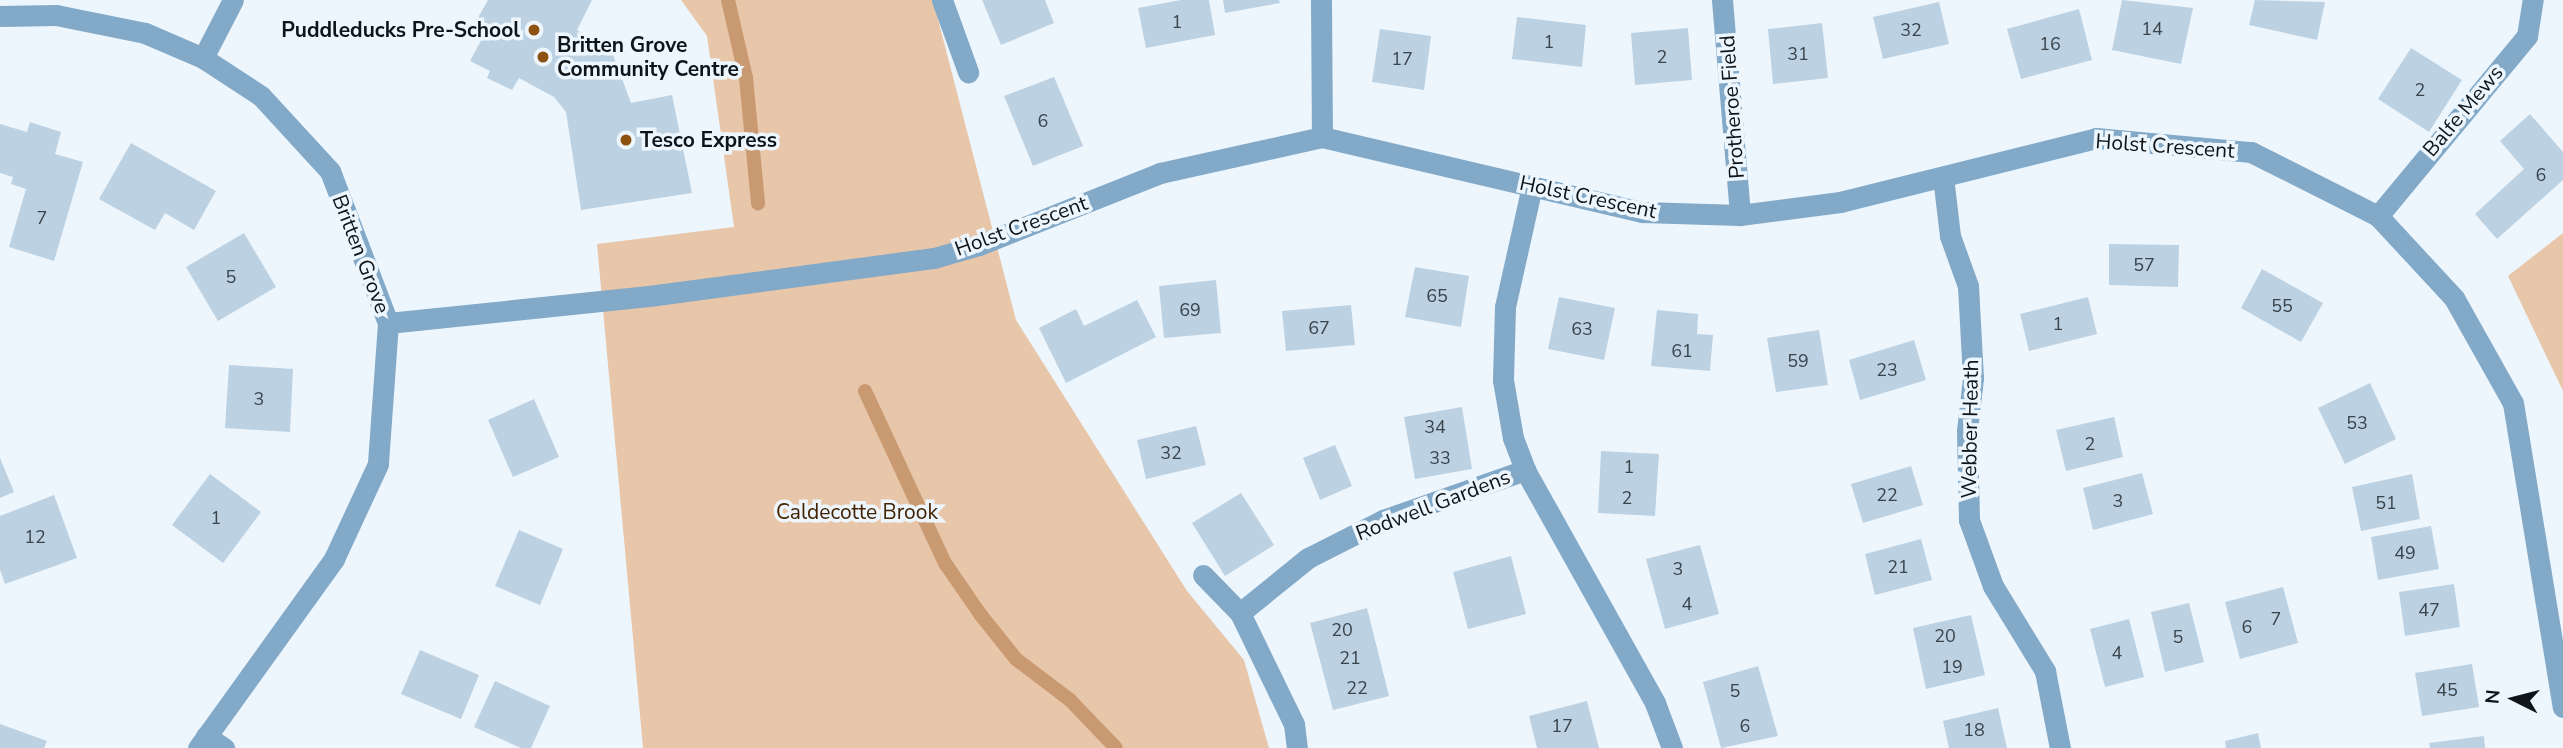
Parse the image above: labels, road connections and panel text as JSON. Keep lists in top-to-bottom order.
{
  "streets": {
    "street": [
      "Protheroe Field",
      "Balfe Mews",
      "Holst Crescent",
      "Britten Grove",
      "Webber Heath",
      "Rodwell Gardens"
    ]
  },
  "crossings": [
    ["Protheroe Field", "Holst Crescent"],
    ["Balfe Mews", "Holst Crescent"],
    ["Holst Crescent", "Britten Grove"],
    ["Holst Crescent", "Webber Heath"],
    ["Holst Crescent", "Rodwell Gardens"]
  ],
  "parks": ["Caldecotte Brook"],
  "places": ["Puddleducks Pre-School", "Britten Grove Community Centre", "Tesco Express"],
  "house_numbers": [
    "1",
    "14",
    "32",
    "1",
    "16",
    "31",
    "2",
    "17",
    "2",
    "6",
    "6",
    "7",
    "57",
    "5",
    "65",
    "55",
    "69",
    "1",
    "67",
    "63",
    "61",
    "59",
    "23",
    "3",
    "53",
    "34",
    "2",
    "32",
    "33",
    "1",
    "22",
    "2",
    "3",
    "51",
    "1",
    "12",
    "49",
    "21",
    "3",
    "4",
    "47",
    "7",
    "6",
    "20",
    "20",
    "5",
    "4",
    "21",
    "19",
    "22",
    "45",
    "5",
    "17",
    "6",
    "18"
  ],
  "north": "left"
}
